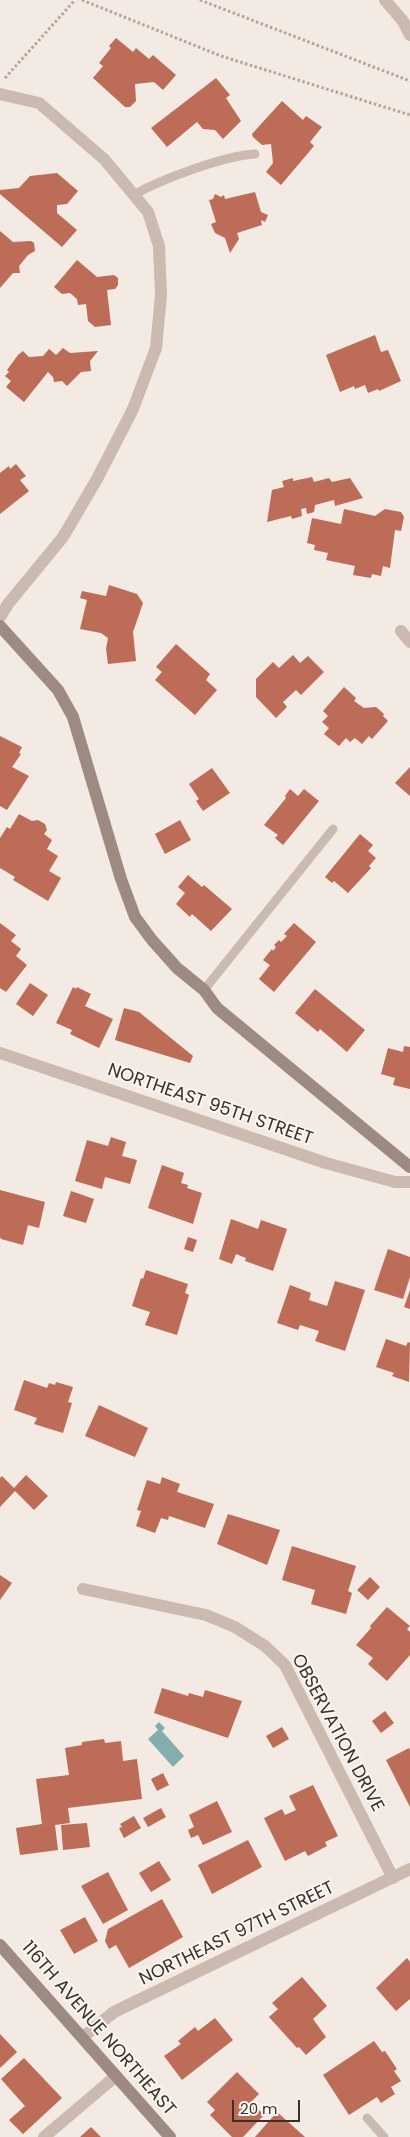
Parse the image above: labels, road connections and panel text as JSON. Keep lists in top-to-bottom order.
{
  "streets": {
    "street": [
      "NORTHEAST 95TH STREET",
      "OBSERVATION DRIVE",
      "NORTHEAST 97TH STREET",
      "116TH AVENUE NORTHEAST"
    ]
  },
  "crossings": [
    ["OBSERVATION DRIVE", "NORTHEAST 97TH STREET"],
    ["NORTHEAST 97TH STREET", "116TH AVENUE NORTHEAST"]
  ],
  "scale_bar": "20 m"
}
